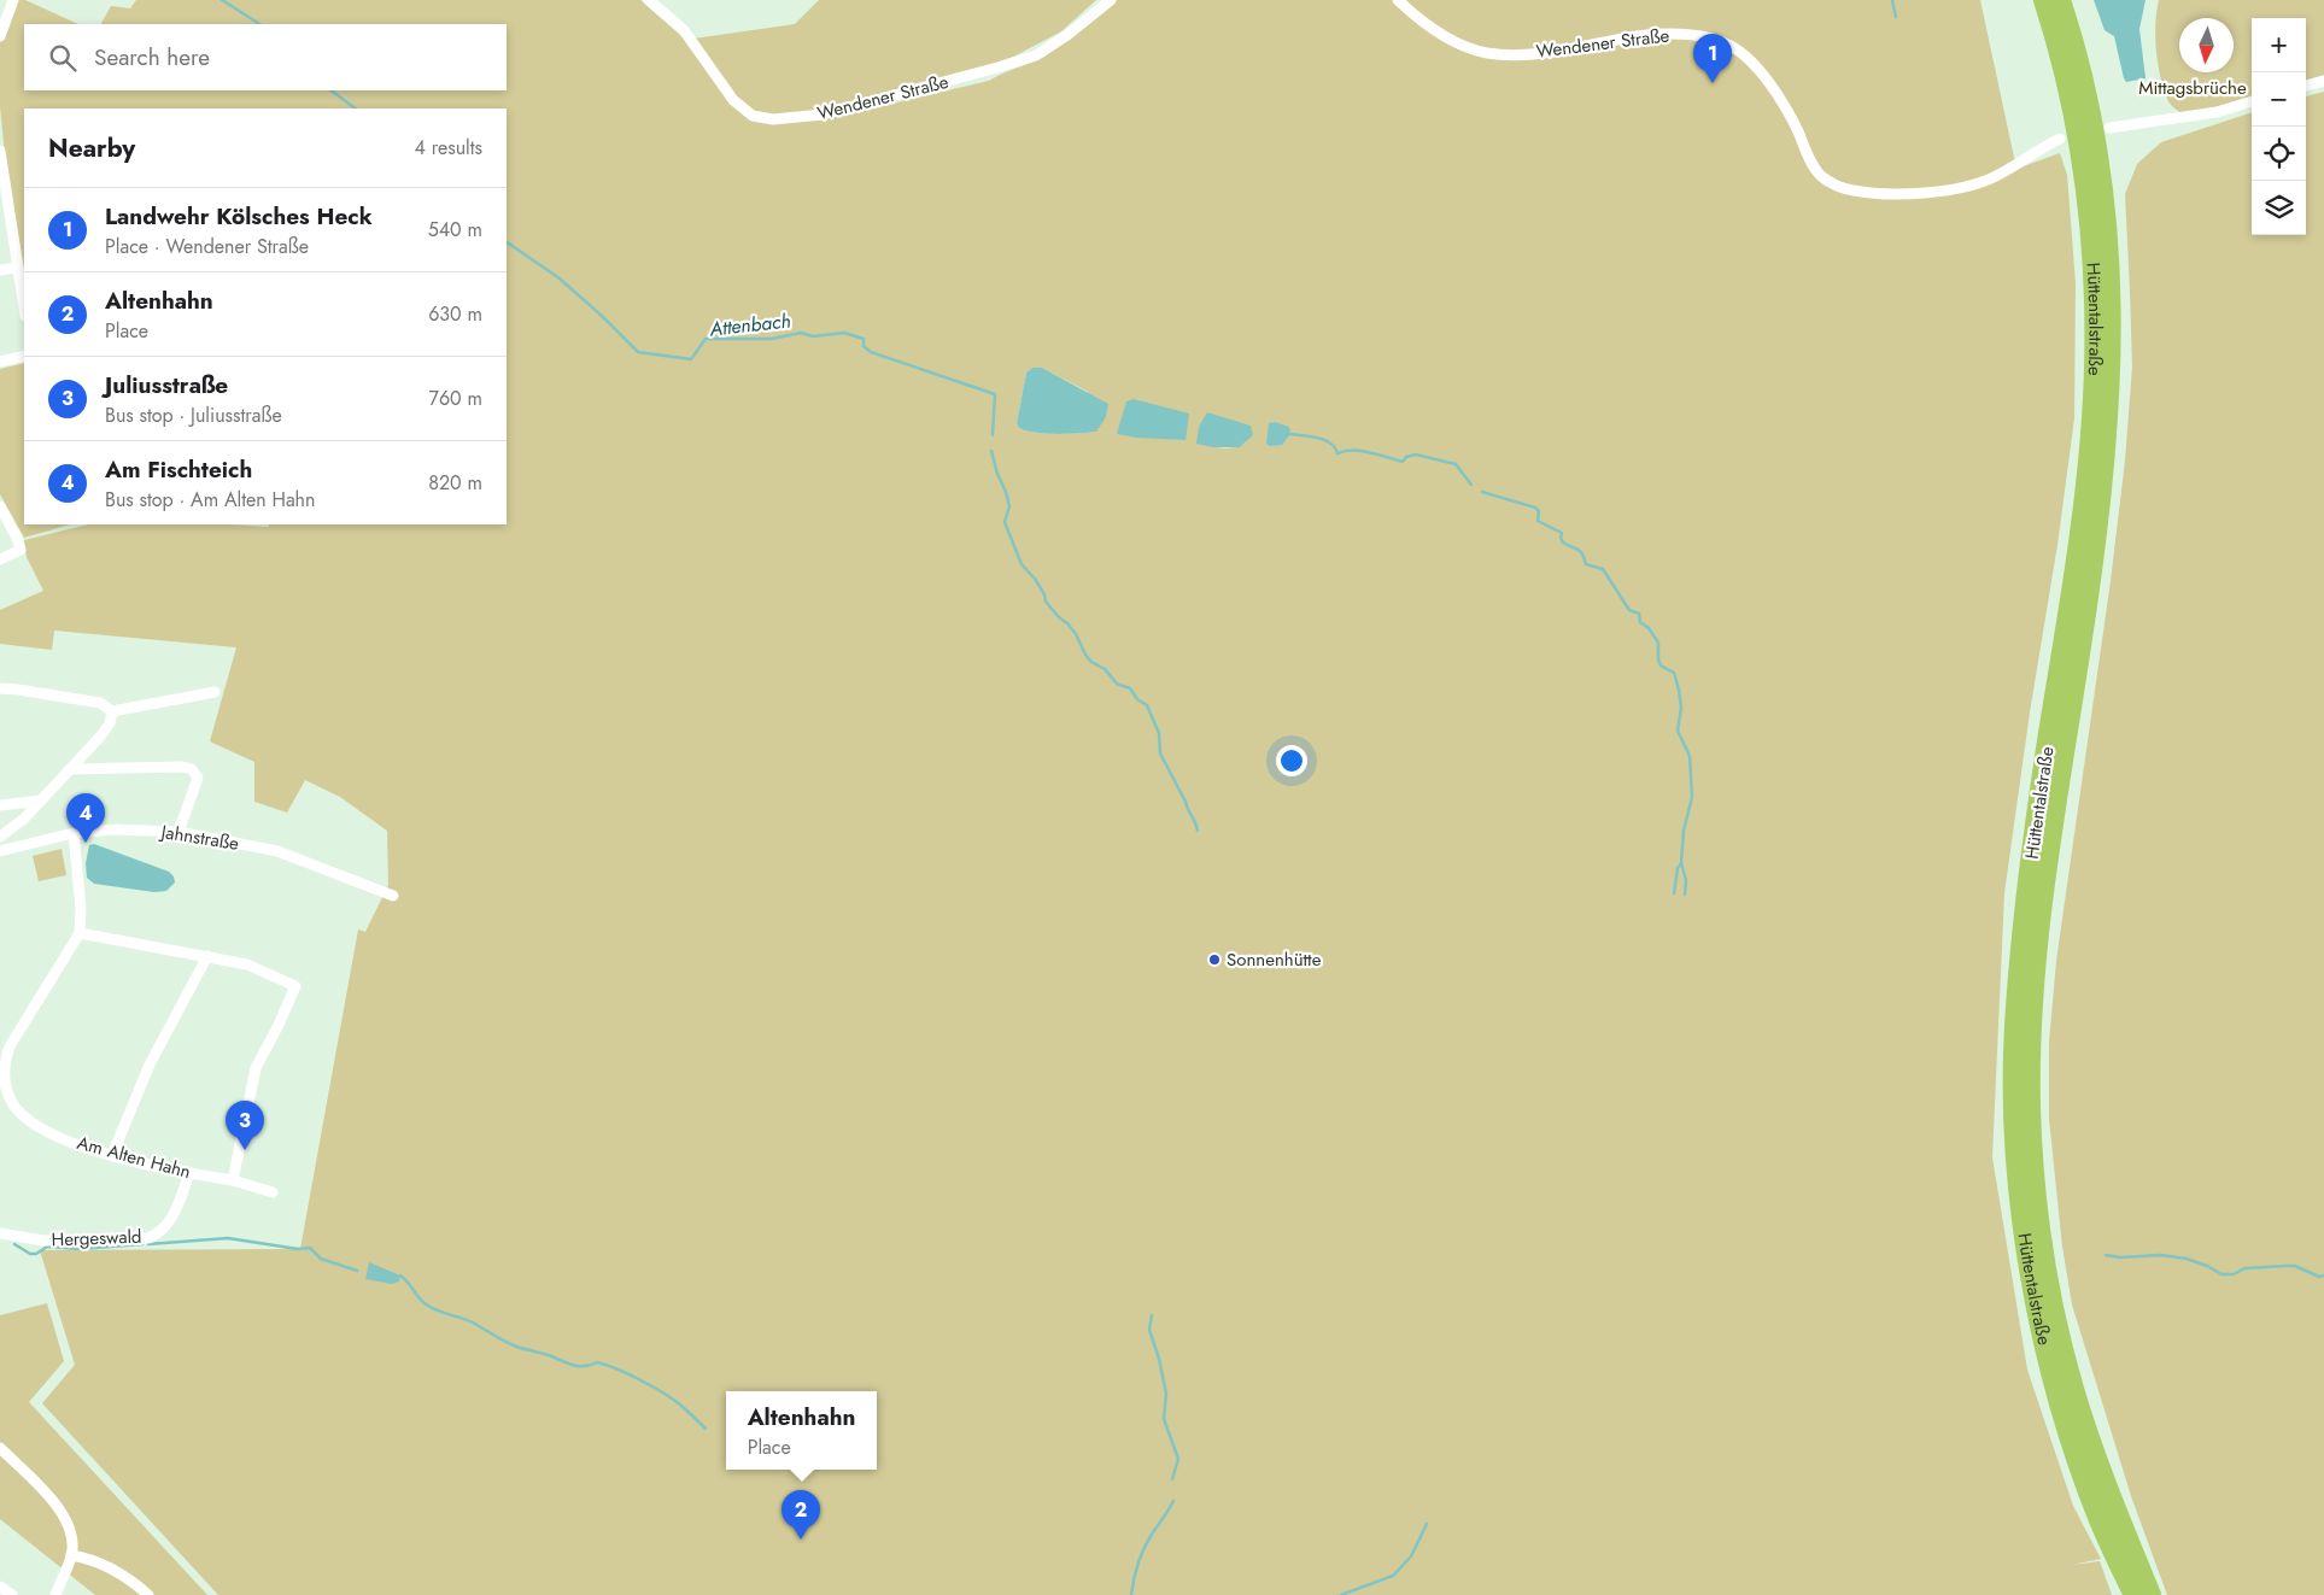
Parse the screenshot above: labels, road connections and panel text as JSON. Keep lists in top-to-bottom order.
{
  "streets": {
    "highway": ["Hüttentalstraße"],
    "street": [
      "Wendener Straße",
      "Jahnstraße",
      "Am Alten Hahn",
      "Hergeswald"
    ]
  },
  "crossings": [
    ["Am Alten Hahn", "Hergeswald"]
  ],
  "water": ["Attenbach"],
  "parks": ["Mittagsbrüche"],
  "places": ["Sonnenhütte"],
  "north": "bottom",
  "page": {
    "map_buttons": ["+", "−"],
    "search": "Search here",
    "pins": [
      "1",
      "4",
      "3",
      "2"
    ],
    "heading": ["Nearby", "4 results"],
    "list": [
      {
        "mark": "1",
        "name": "Landwehr Kölsches Heck",
        "note": "Place · Wendener Straße",
        "value": "540 m"
      },
      {
        "mark": "2",
        "name": "Altenhahn",
        "note": "Place",
        "value": "630 m"
      },
      {
        "mark": "3",
        "name": "Juliusstraße",
        "note": "Bus stop · Juliusstraße",
        "value": "760 m"
      },
      {
        "mark": "4",
        "name": "Am Fischteich",
        "note": "Bus stop · Am Alten Hahn",
        "value": "820 m"
      }
    ],
    "popup": ["Altenhahn", "Place"]
  }
}
